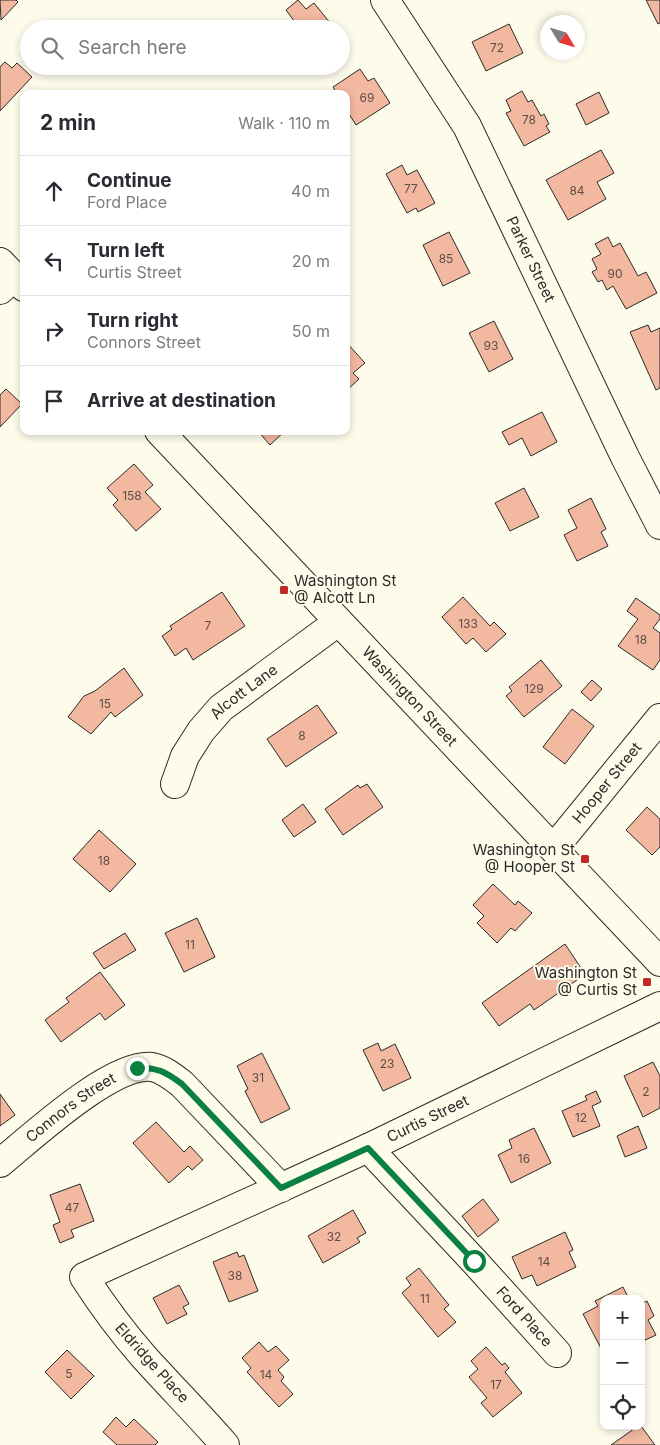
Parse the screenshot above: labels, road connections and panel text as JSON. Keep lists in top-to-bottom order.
{
  "streets": {
    "street": [
      "Parker Street",
      "Alcott Lane",
      "Washington Street",
      "Hooper Street",
      "Connors Street",
      "Curtis Street",
      "Ford Place",
      "Eldridge Place"
    ]
  },
  "crossings": [
    ["Alcott Lane", "Washington Street"],
    ["Washington Street", "Hooper Street"],
    ["Connors Street", "Curtis Street"],
    ["Curtis Street", "Ford Place"],
    ["Curtis Street", "Eldridge Place"]
  ],
  "places": {
    "transit": ["Washington St @ Alcott Ln", "Washington St @ Hooper St", "Washington St @ Curtis St"]
  },
  "house_numbers": [
    "72",
    "69",
    "78",
    "77",
    "84",
    "85",
    "90",
    "93",
    "158",
    "133",
    "7",
    "18",
    "129",
    "15",
    "8",
    "18",
    "11",
    "23",
    "31",
    "2",
    "12",
    "16",
    "47",
    "32",
    "14",
    "38",
    "11",
    "5",
    "14",
    "17"
  ],
  "north": "bottom right",
  "page": {
    "search": "Search here",
    "heading": ["2 min", "Walk · 110 m"],
    "list": [
      ["Continue", "Ford Place", "40 m"],
      ["Turn left", "Curtis Street", "20 m"],
      ["Turn right", "Connors Street", "50 m"],
      "Arrive at destination"
    ],
    "map_buttons": ["+", "−"]
  }
}
